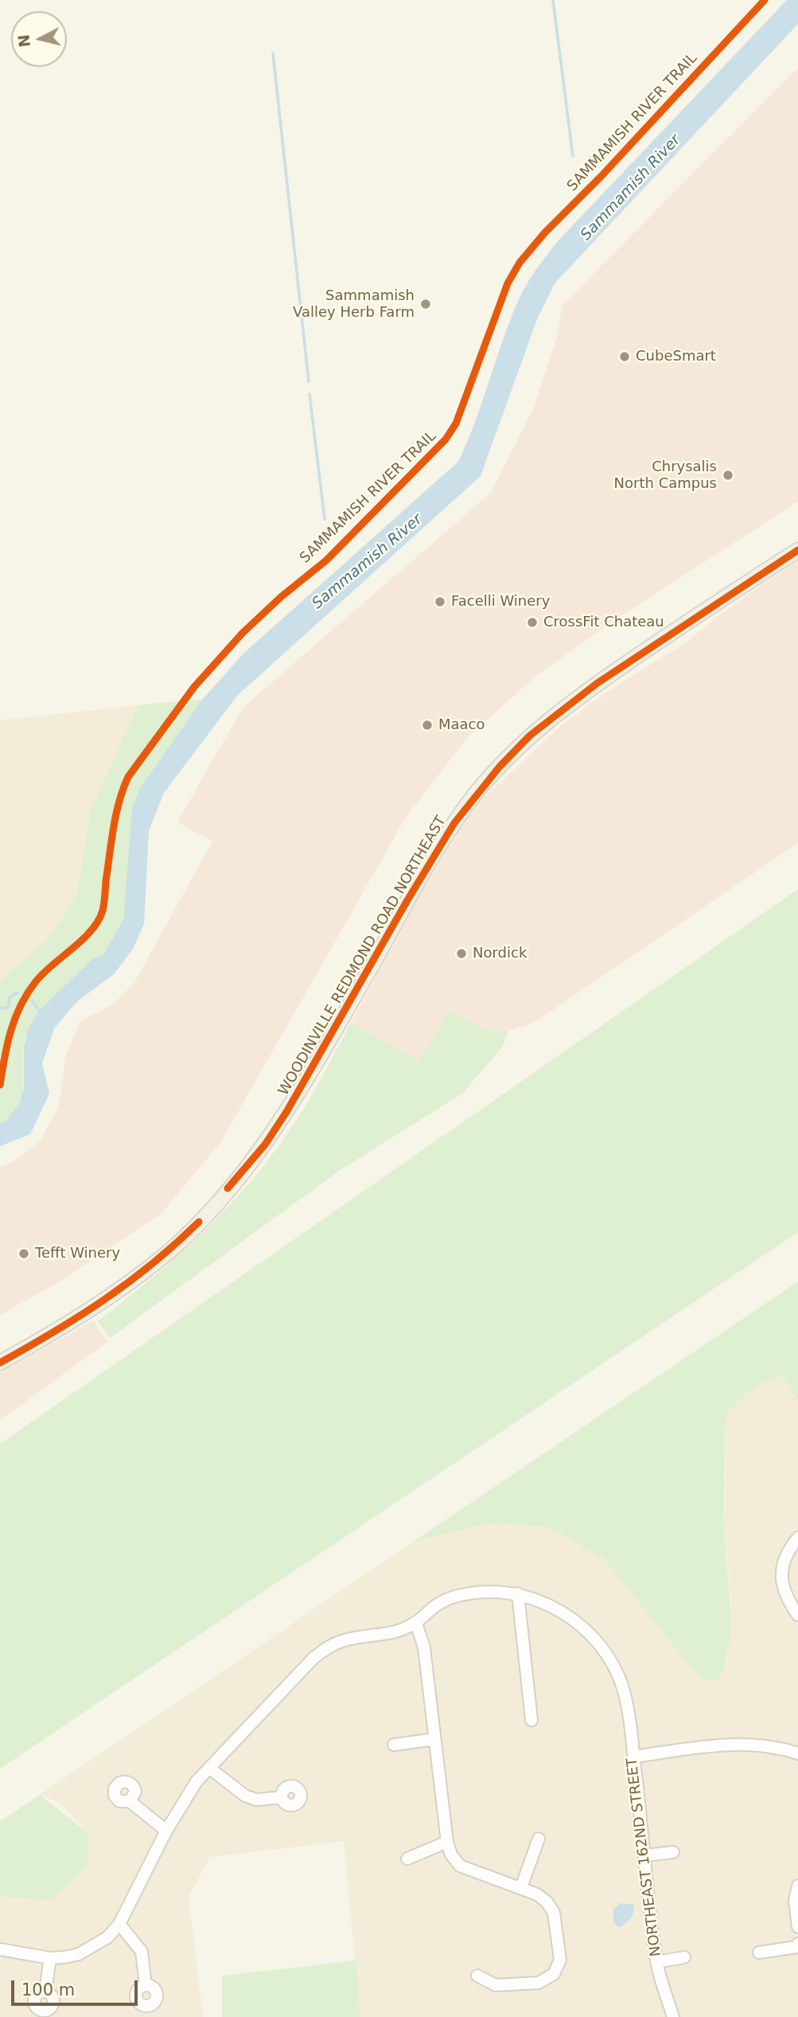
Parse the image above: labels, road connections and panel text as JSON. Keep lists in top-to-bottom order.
{
  "streets": {
    "main road": ["WOODINVILLE REDMOND ROAD NORTHEAST"],
    "street": ["NORTHEAST 162ND STREET"],
    "cycle path": ["SAMMAMISH RIVER TRAIL"]
  },
  "water": ["Sammamish River"],
  "places": [
    "Sammamish Valley Herb Farm",
    "CubeSmart",
    "Chrysalis North Campus",
    "Facelli Winery",
    "CrossFit Chateau",
    "Maaco",
    "Nordick",
    "Tefft Winery"
  ],
  "scale_bar": "100 m",
  "north": "left"
}
